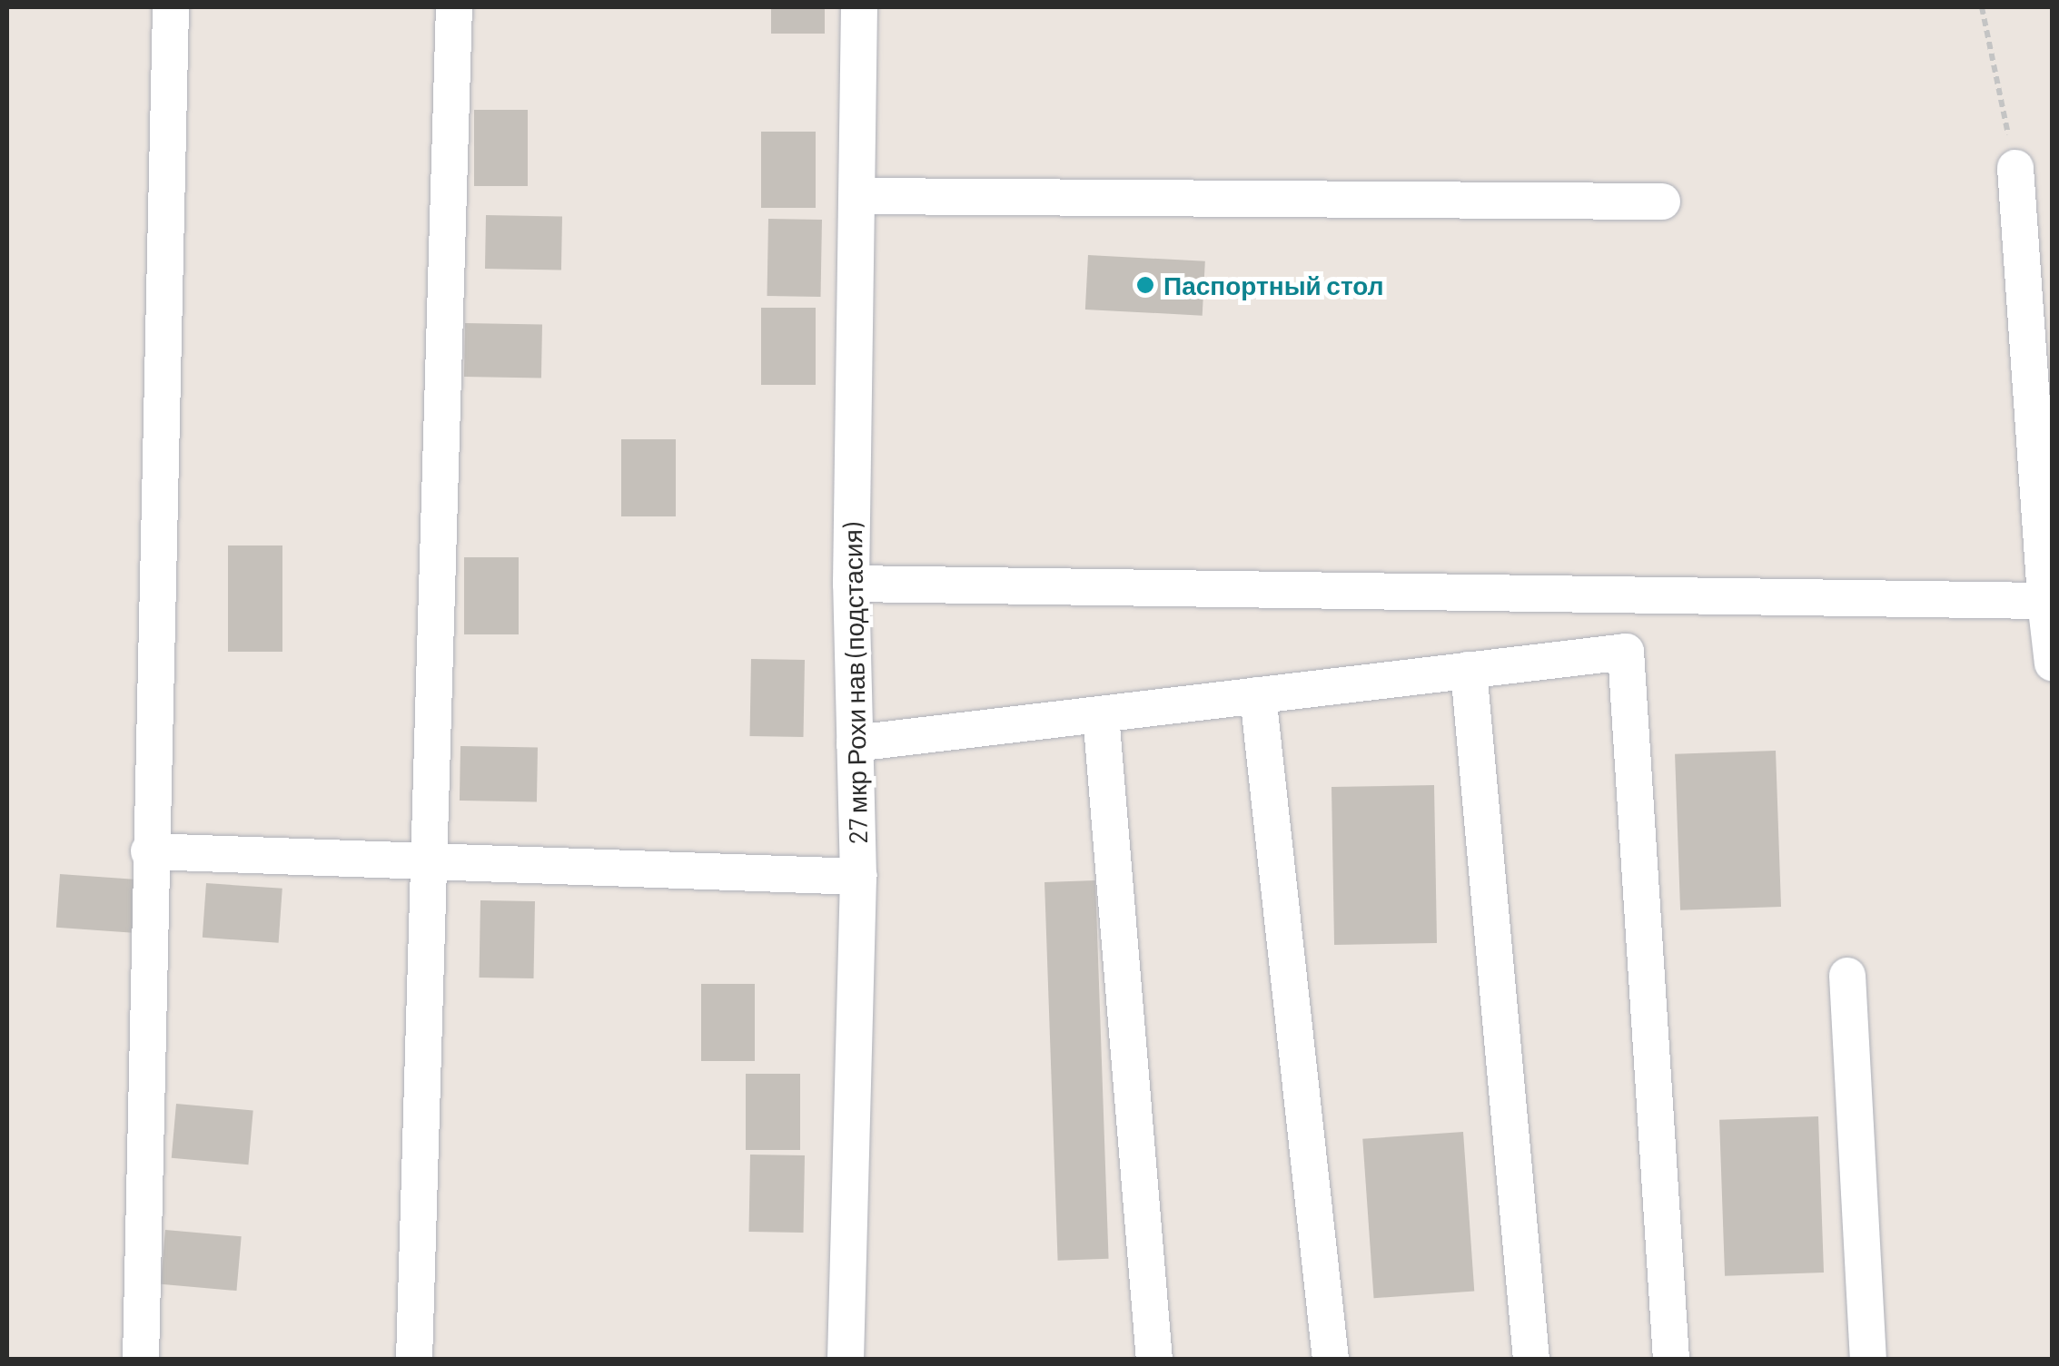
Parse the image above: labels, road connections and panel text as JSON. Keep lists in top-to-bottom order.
{
  "streets": {
    "street": ["27 мкр Рохи нав (подстасия)"]
  },
  "places": ["Паспортный стол"]
}
